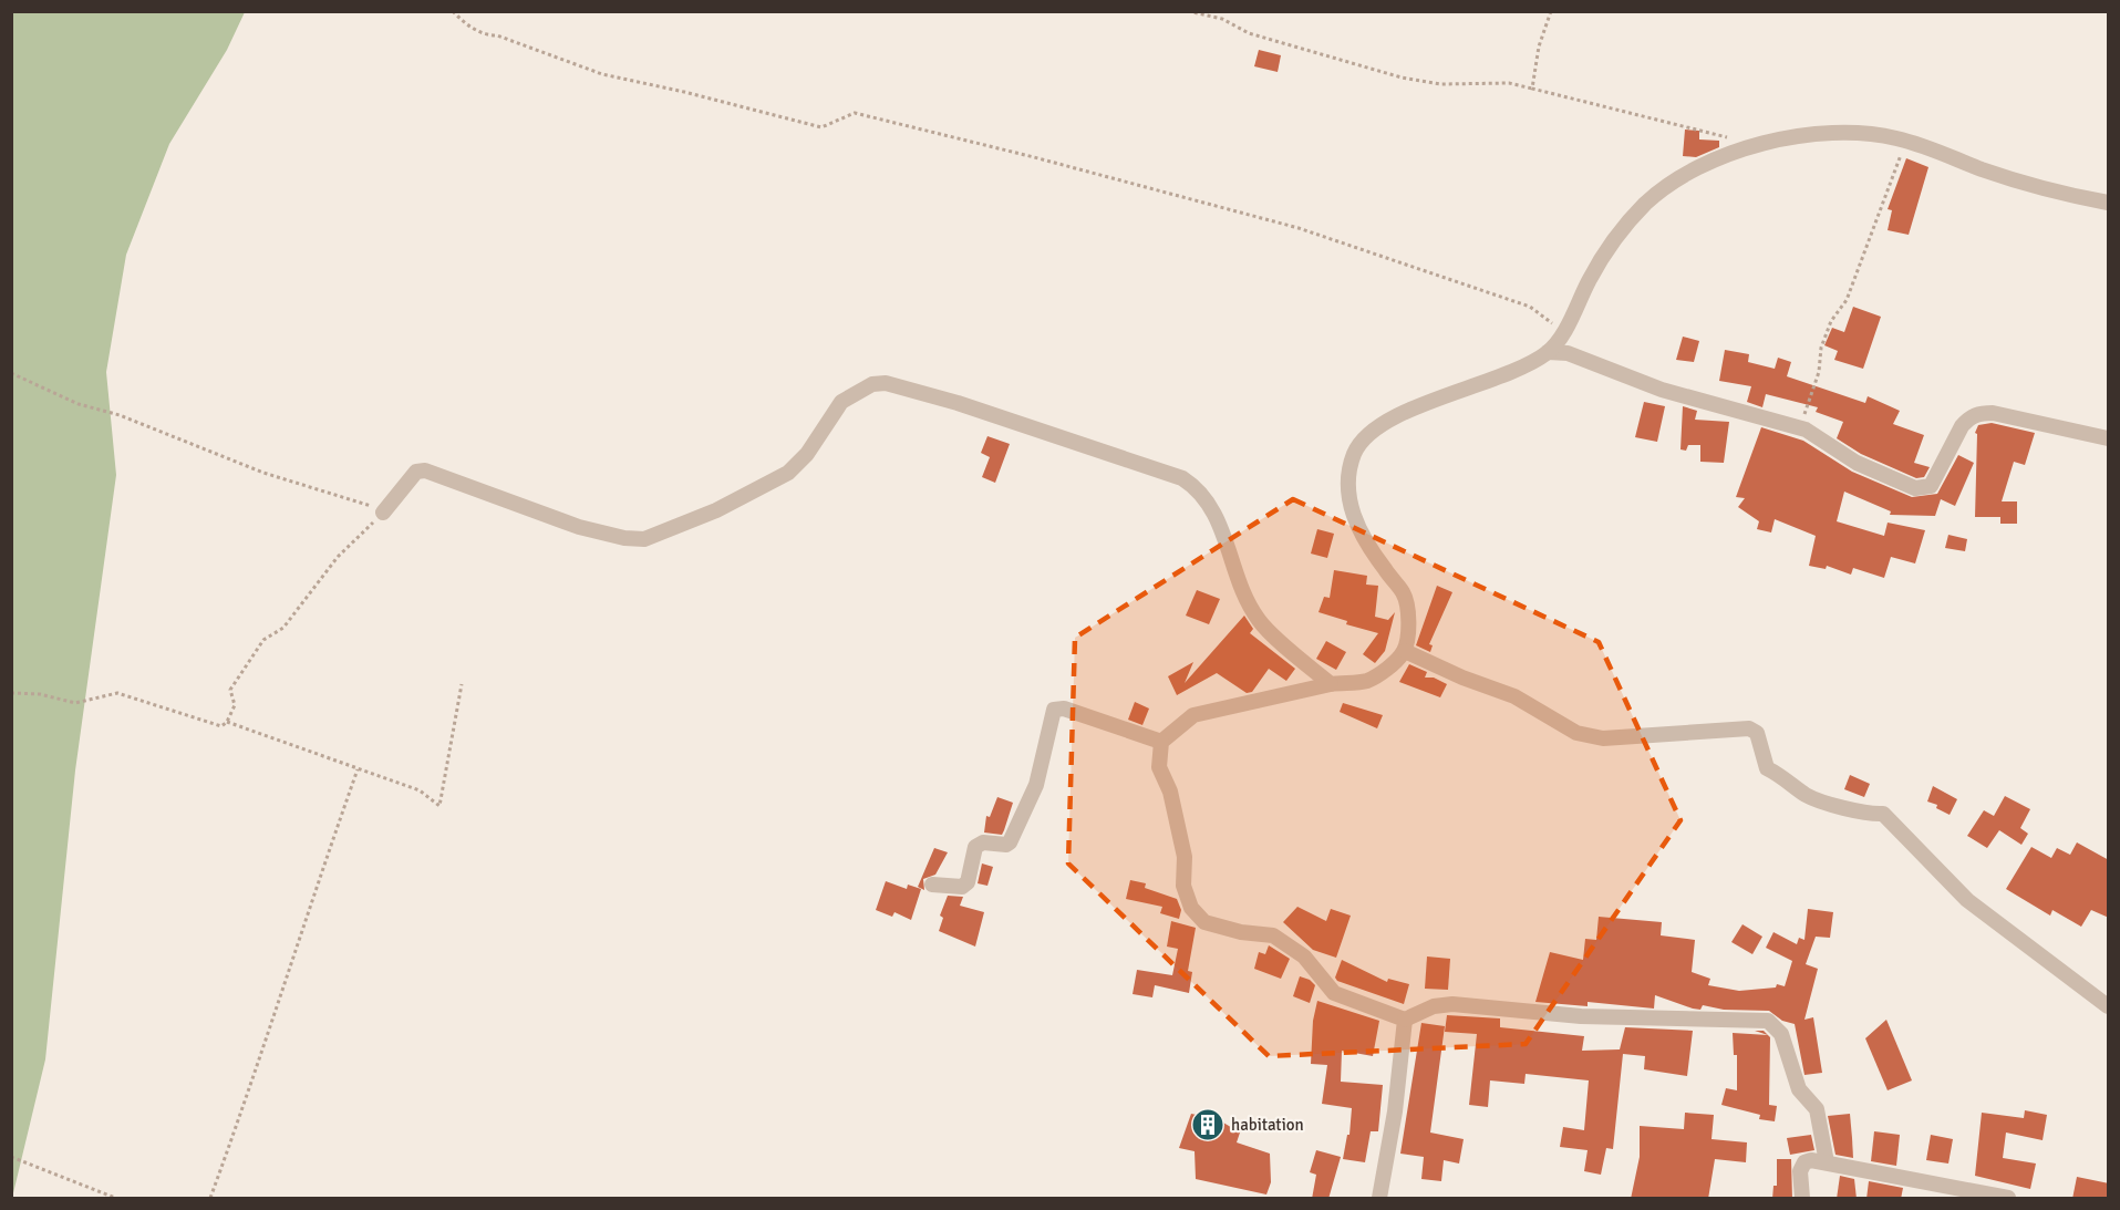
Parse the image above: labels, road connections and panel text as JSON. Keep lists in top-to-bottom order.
{
  "places": {
    "building": ["habitation"]
  }
}
